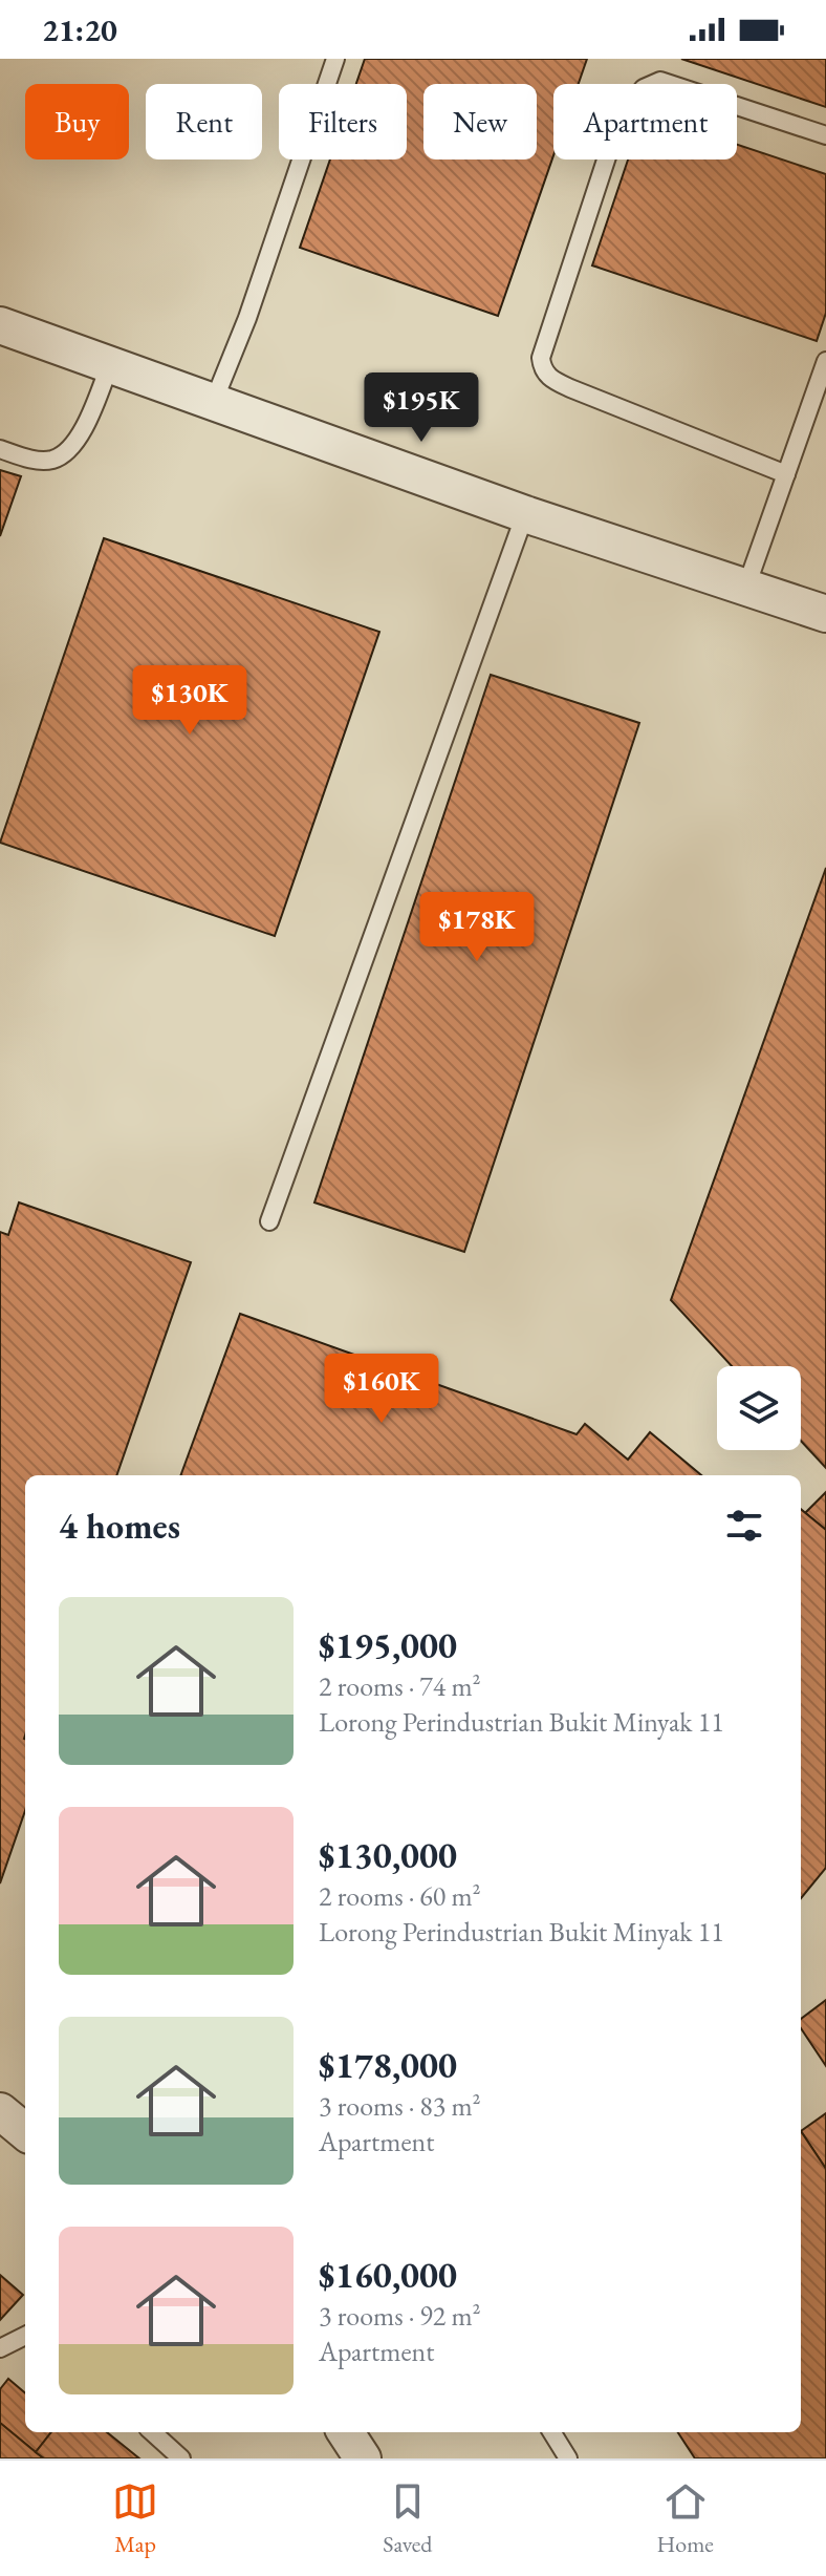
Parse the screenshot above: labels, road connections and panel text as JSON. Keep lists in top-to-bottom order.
{
  "page": {
    "status": "21:20",
    "chip": [
      "Buy",
      "Rent",
      "Filters",
      "New",
      "Apartment"
    ],
    "price": [
      "$195K",
      "$130K",
      "$178K",
      "$160K"
    ],
    "heading": "4 homes",
    "list": [
      {
        "name": "$195,000",
        "note": "2 rooms · 74 m² · Lorong Perindustrian Bukit Minyak 11"
      },
      {
        "name": "$130,000",
        "note": "2 rooms · 60 m² · Lorong Perindustrian Bukit Minyak 11"
      },
      {
        "name": "$178,000",
        "note": "3 rooms · 83 m² · Apartment"
      },
      {
        "name": "$160,000",
        "note": "3 rooms · 92 m² · Apartment"
      }
    ],
    "tabs": ["Map", "Saved", "Home"]
  }
}
